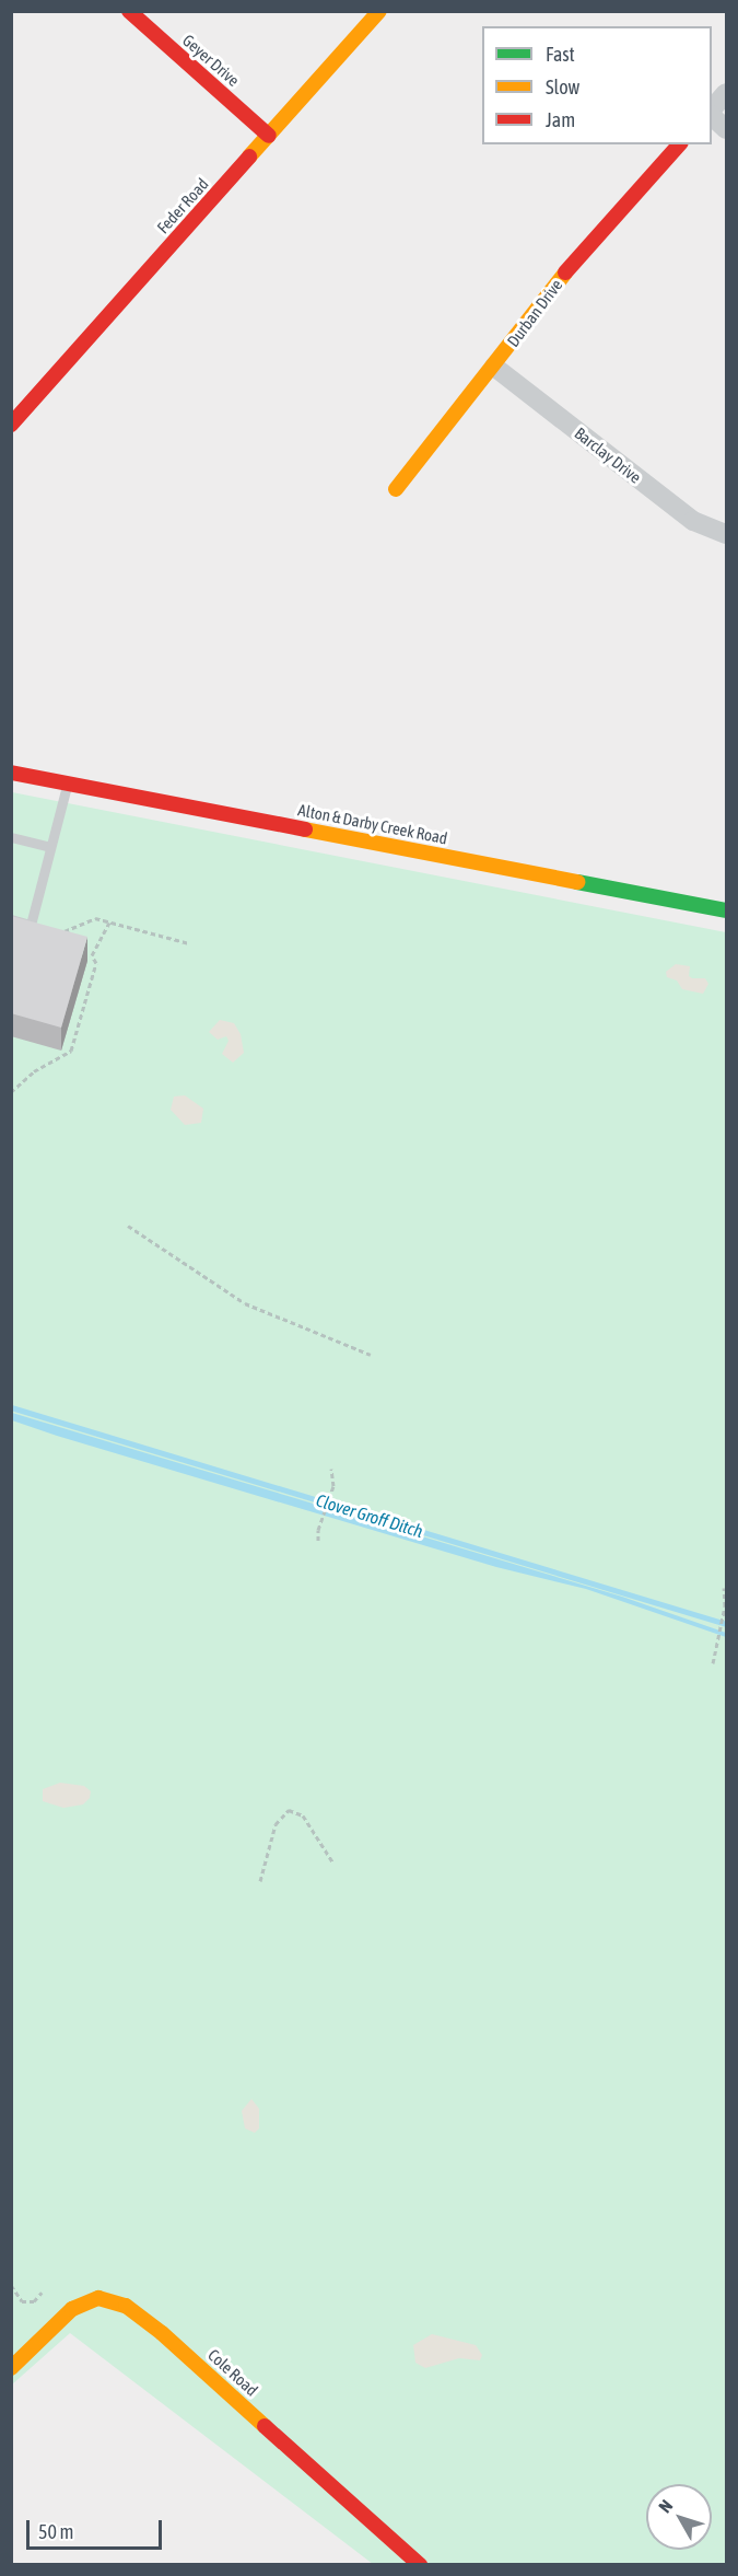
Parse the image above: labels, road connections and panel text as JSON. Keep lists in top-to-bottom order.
{
  "streets": {
    "street": [
      "Geyer Drive",
      "Feder Road",
      "Durban Drive",
      "Barclay Drive",
      "Alton & Darby Creek Road",
      "Cole Road"
    ]
  },
  "crossings": [
    ["Geyer Drive", "Feder Road"],
    ["Durban Drive", "Barclay Drive"]
  ],
  "water": ["Clover Groff Ditch"],
  "legend": ["Fast", "Slow", "Jam"],
  "scale_bar": "50 m",
  "north": "top left"
}
